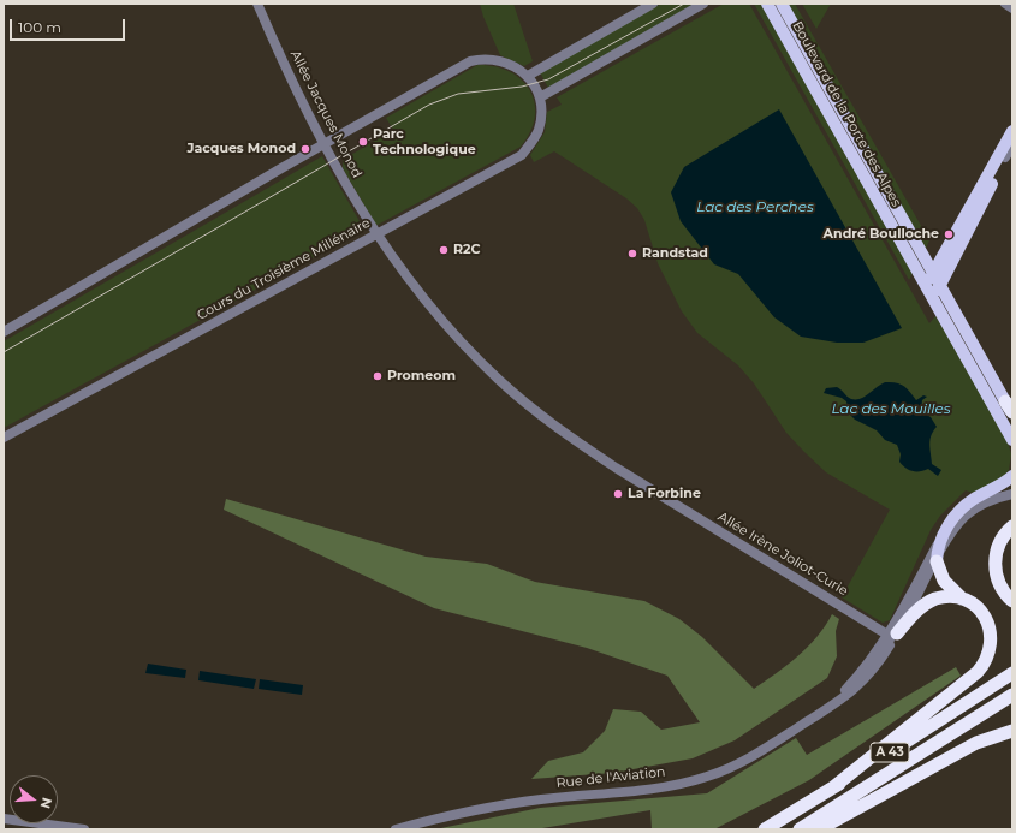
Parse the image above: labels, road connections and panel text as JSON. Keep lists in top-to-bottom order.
{
  "streets": {
    "highway": ["A 43"],
    "main road": ["Boulevard de la Porte des Alpes", "Rue de l'Aviation"],
    "street": ["Allée Jacques Monod", "Cours du Troisième Millénaire", "Allée Irène Joliot-Curie"]
  },
  "crossings": [
    ["Allée Jacques Monod", "Cours du Troisième Millénaire"],
    ["Allée Jacques Monod", "Allée Irène Joliot-Curie"],
    ["Cours du Troisième Millénaire", "Allée Irène Joliot-Curie"],
    ["Allée Irène Joliot-Curie", "Rue de l'Aviation"]
  ],
  "water": ["Lac des Perches", "Lac des Mouilles"],
  "places": [
    "Parc Technologique",
    "Jacques Monod",
    "André Boulloche",
    "R2C",
    "Randstad",
    "Promeom",
    "La Forbine"
  ],
  "scale_bar": "100 m",
  "north": "right"
}
